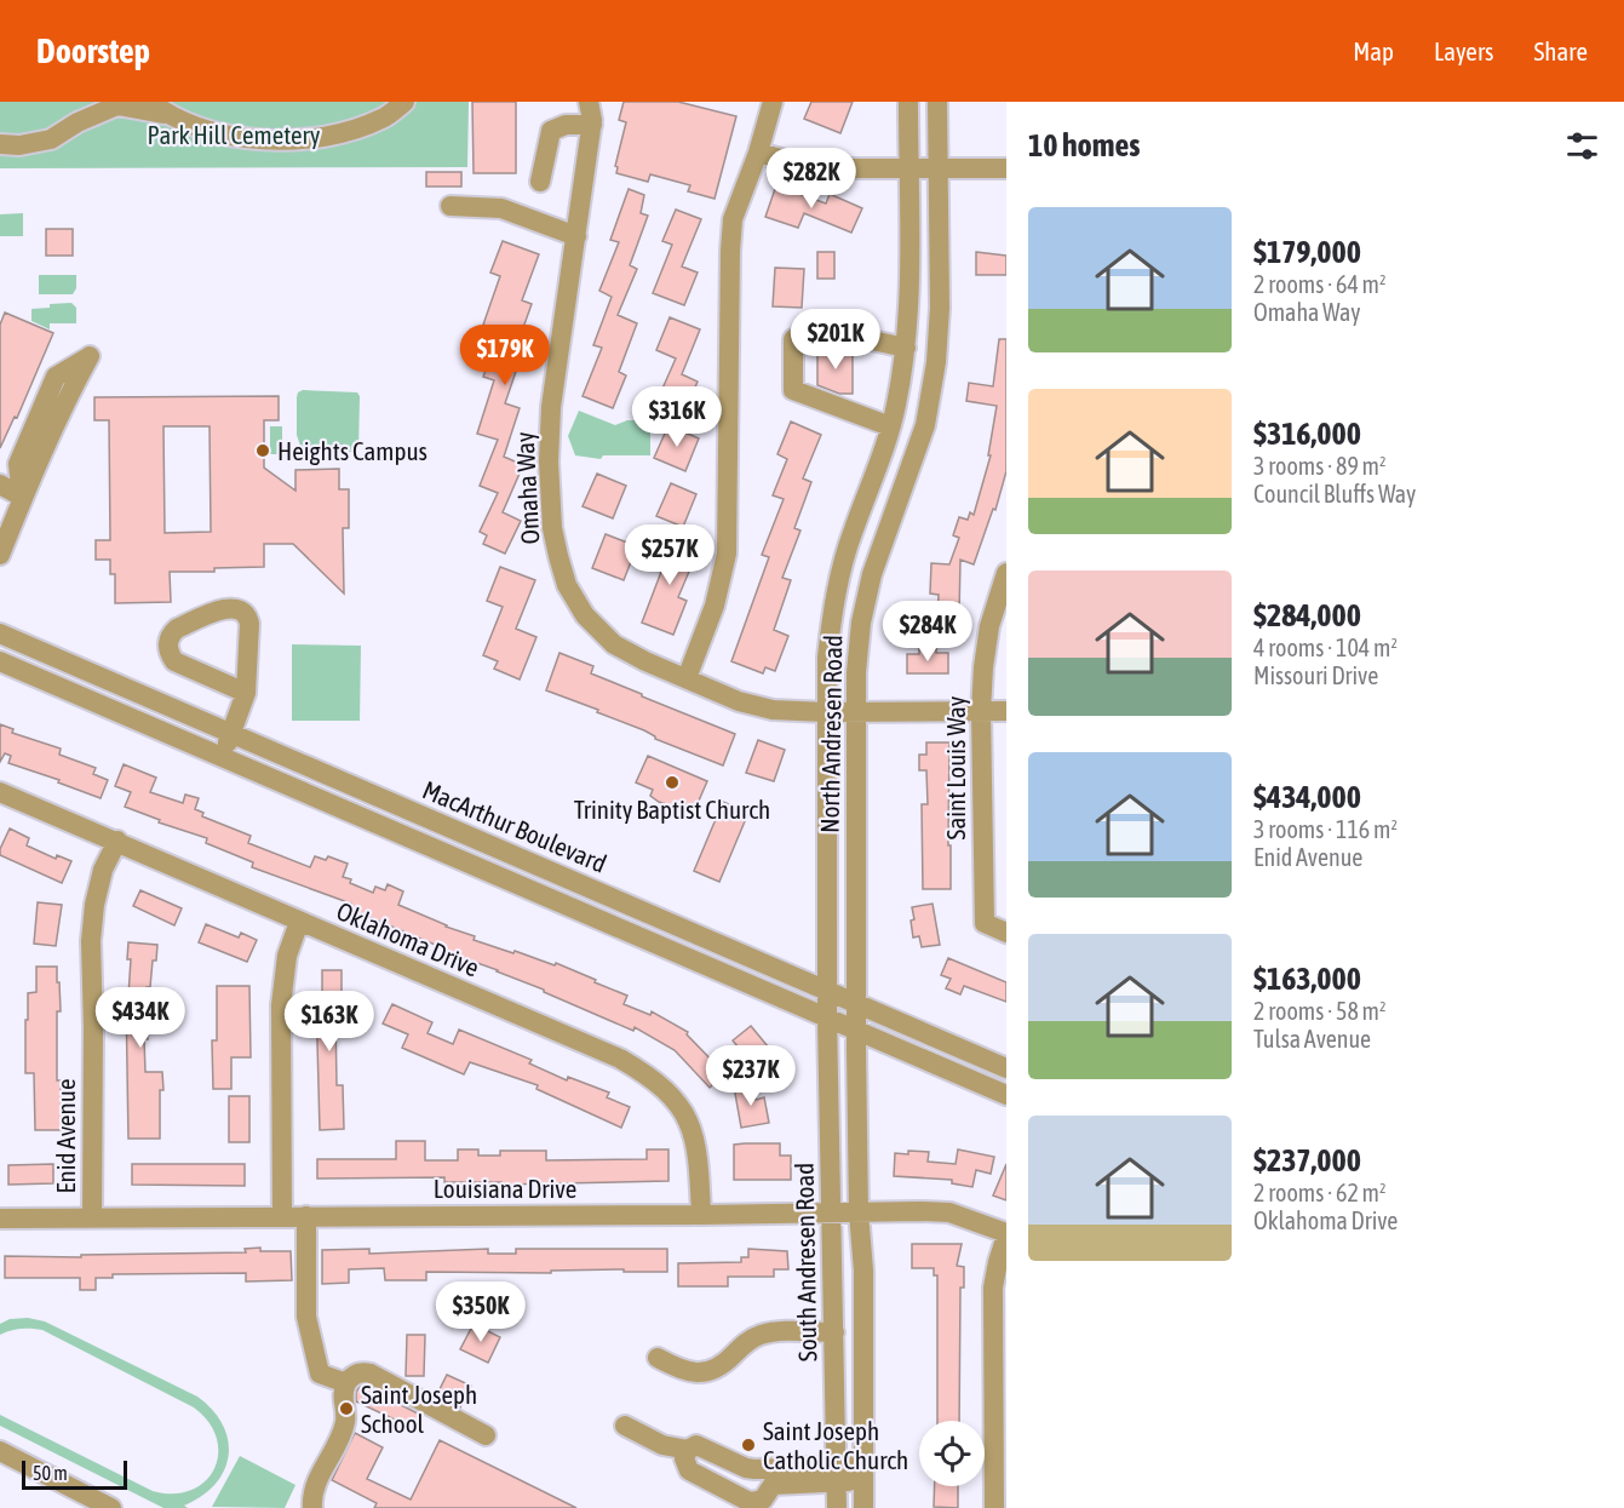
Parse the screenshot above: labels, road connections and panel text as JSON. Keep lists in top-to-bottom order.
{
  "streets": {
    "street": [
      "Omaha Way",
      "North Andresen Road",
      "Saint Louis Way",
      "MacArthur Boulevard",
      "Oklahoma Drive",
      "Enid Avenue",
      "Louisiana Drive",
      "South Andresen Road"
    ]
  },
  "crossings": [
    ["Omaha Way", "North Andresen Road"],
    ["Omaha Way", "Saint Louis Way"],
    ["North Andresen Road", "MacArthur Boulevard"],
    ["North Andresen Road", "South Andresen Road"],
    ["MacArthur Boulevard", "South Andresen Road"],
    ["Oklahoma Drive", "Enid Avenue"],
    ["Oklahoma Drive", "Louisiana Drive"],
    ["Enid Avenue", "Louisiana Drive"],
    ["Louisiana Drive", "South Andresen Road"]
  ],
  "parks": ["Park Hill Cemetery"],
  "places": [
    "Heights Campus",
    "Trinity Baptist Church",
    "Saint Joseph School",
    "Saint Joseph Catholic Church"
  ],
  "scale_bar": "50 m",
  "page": {
    "header": "Doorstep",
    "nav": ["Map", "Layers", "Share"],
    "heading": "10 homes",
    "price": [
      "$282K",
      "$201K",
      "$179K",
      "$316K",
      "$257K",
      "$284K",
      "$434K",
      "$163K",
      "$237K",
      "$350K"
    ],
    "list": [
      {
        "name": "$179,000",
        "note": "2 rooms · 64 m² · Omaha Way"
      },
      {
        "name": "$316,000",
        "note": "3 rooms · 89 m² · Council Bluffs Way"
      },
      {
        "name": "$284,000",
        "note": "4 rooms · 104 m² · Missouri Drive"
      },
      {
        "name": "$434,000",
        "note": "3 rooms · 116 m² · Enid Avenue"
      },
      {
        "name": "$163,000",
        "note": "2 rooms · 58 m² · Tulsa Avenue"
      },
      {
        "name": "$237,000",
        "note": "2 rooms · 62 m² · Oklahoma Drive"
      }
    ],
    "scale": "50 m"
  }
}
